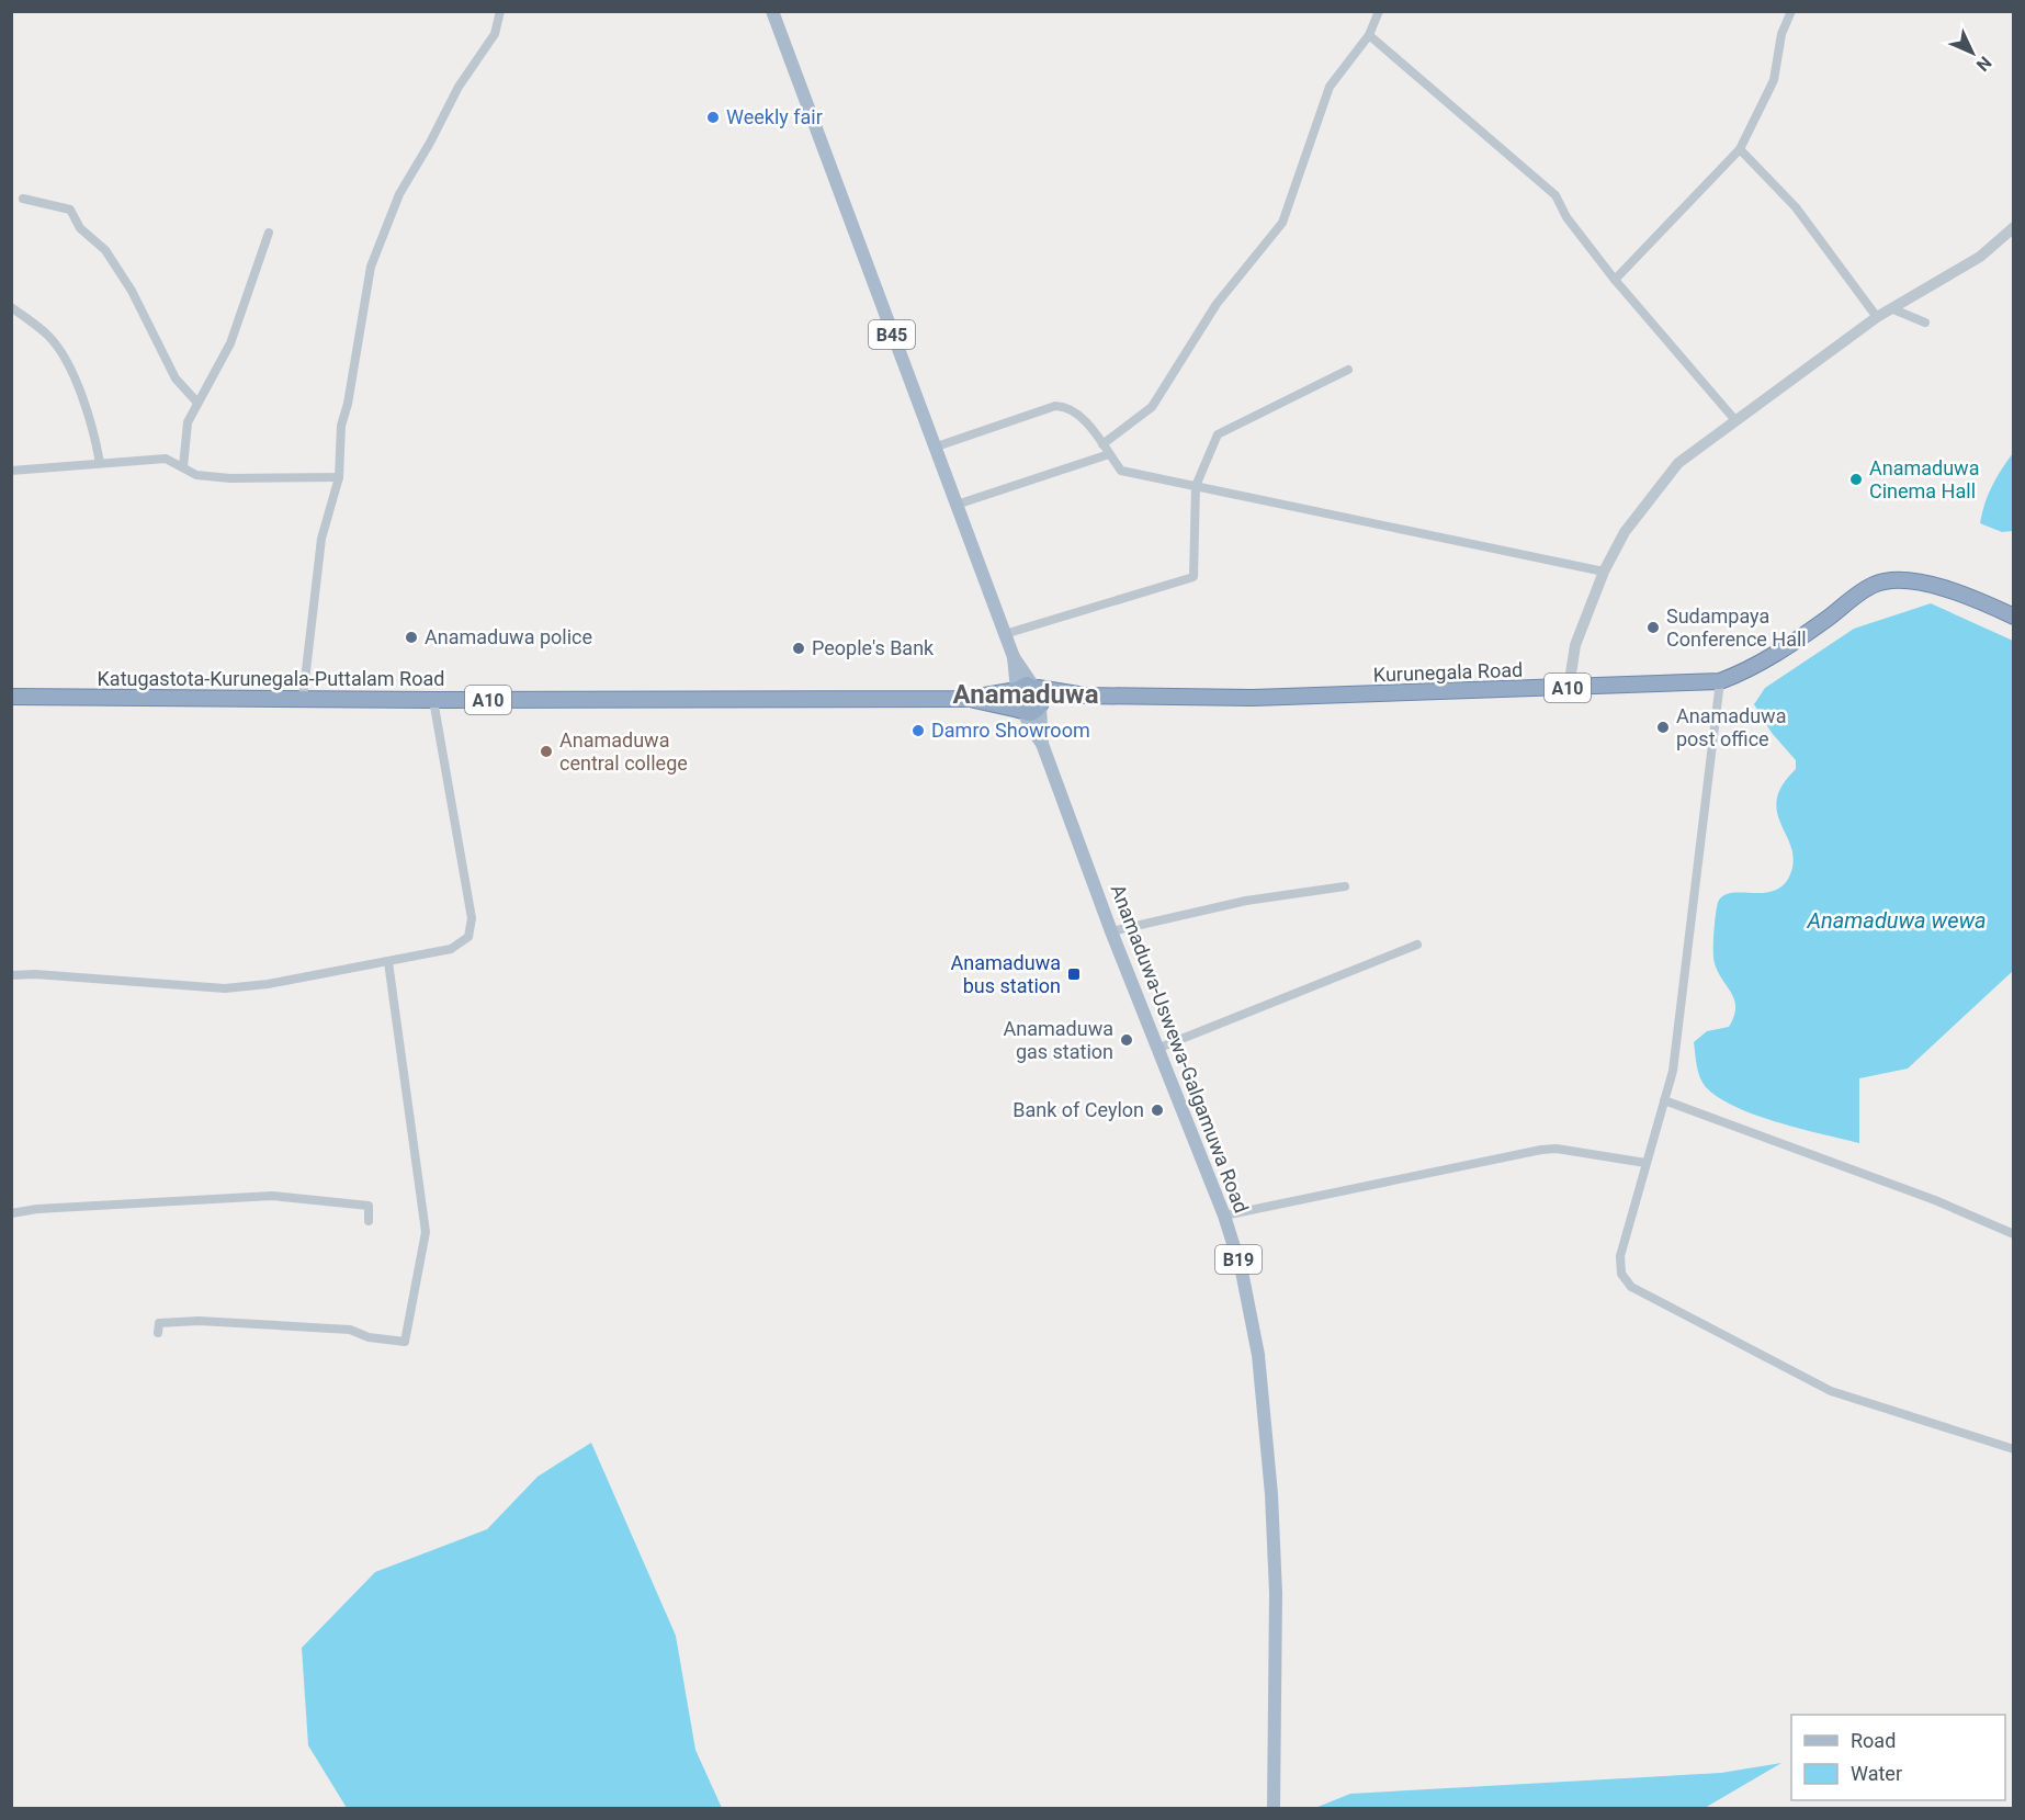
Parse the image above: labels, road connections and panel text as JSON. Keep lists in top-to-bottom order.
{
  "streets": {
    "highway": ["Kurunegala Road", "Katugastota-Kurunegala-Puttalam Road", "A10"],
    "main road": ["B45", "Anamaduwa-Uswewa-Galgamuwa Road", "B19"]
  },
  "crossings": [
    ["B45", "Kurunegala Road"],
    ["B45", "Katugastota-Kurunegala-Puttalam Road"],
    ["B45", "Anamaduwa-Uswewa-Galgamuwa Road"],
    ["Kurunegala Road", "Katugastota-Kurunegala-Puttalam Road"],
    ["Kurunegala Road", "Anamaduwa-Uswewa-Galgamuwa Road"],
    ["Katugastota-Kurunegala-Puttalam Road", "Anamaduwa-Uswewa-Galgamuwa Road"]
  ],
  "districts": ["Anamaduwa"],
  "water": ["Anamaduwa wewa"],
  "places": {
    "other": [
      "Weekly fair",
      "Anamaduwa Cinema Hall",
      "Sudampaya Conference Hall",
      "Anamaduwa police",
      "People's Bank",
      "Anamaduwa post office",
      "Damro Showroom",
      "Anamaduwa central college",
      "Anamaduwa gas station",
      "Bank of Ceylon"
    ],
    "transit": ["Anamaduwa bus station"]
  },
  "legend": ["Road", "Water"],
  "north": "bottom right"
}
